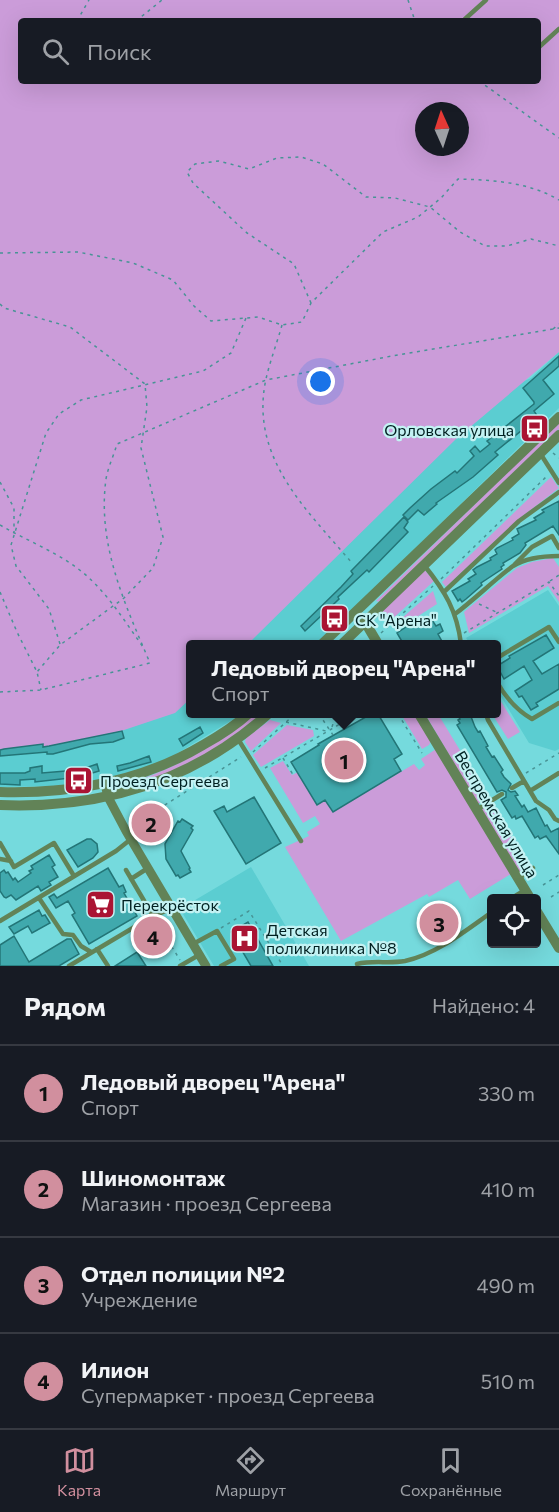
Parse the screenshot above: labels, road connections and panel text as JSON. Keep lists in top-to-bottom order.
{
  "streets": {
    "street": ["Веспремская улица"]
  },
  "places": {
    "bus stop": ["Орловская улица", "СК \"Арена\"", "Проезд Сергеева"],
    "supermarket": ["Перекрёсток"],
    "hospital": ["Детская поликлиника №8"]
  },
  "north": "top",
  "page": {
    "search": "Поиск",
    "popup": ["Ледовый дворец \"Арена\"", "Спорт"],
    "pins": [
      "1",
      "2",
      "3",
      "4"
    ],
    "heading": ["Рядом", "Найдено: 4"],
    "list": [
      {
        "mark": "1",
        "name": "Ледовый дворец \"Арена\"",
        "note": "Спорт",
        "value": "330 m"
      },
      {
        "mark": "2",
        "name": "Шиномонтаж",
        "note": "Магазин · проезд Сергеева",
        "value": "410 m"
      },
      {
        "mark": "3",
        "name": "Отдел полиции №2",
        "note": "Учреждение",
        "value": "490 m"
      },
      {
        "mark": "4",
        "name": "Илион",
        "note": "Супермаркет · проезд Сергеева",
        "value": "510 m"
      }
    ],
    "nav": ["Карта", "Маршрут", "Сохранённые"]
  }
}
